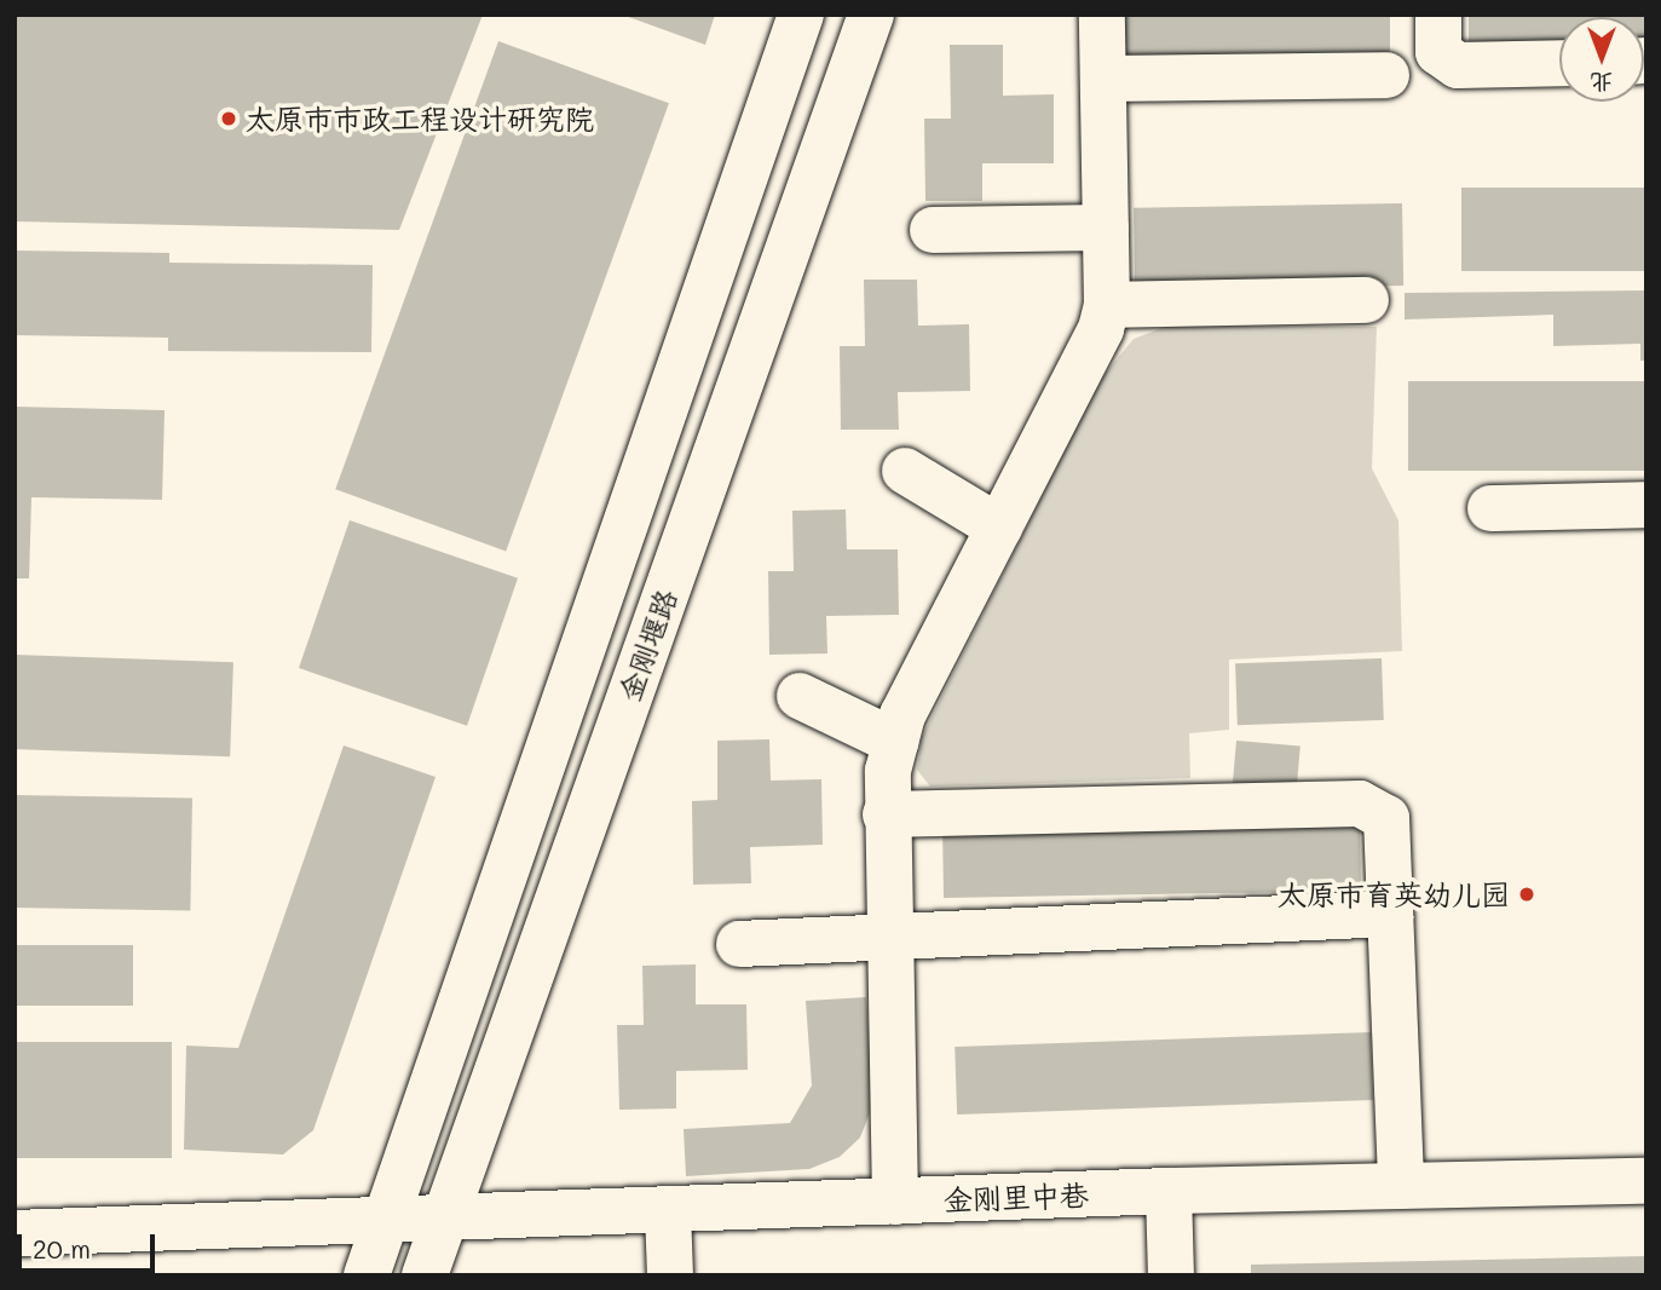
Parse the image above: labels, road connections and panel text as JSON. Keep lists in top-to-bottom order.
{
  "streets": {
    "street": ["金刚堰路", "金刚里中巷"]
  },
  "crossings": [
    ["金刚堰路", "金刚里中巷"]
  ],
  "places": ["太原市市政工程设计研究院", "太原市育英幼儿园"],
  "scale_bar": "20 m",
  "north": "bottom"
}
